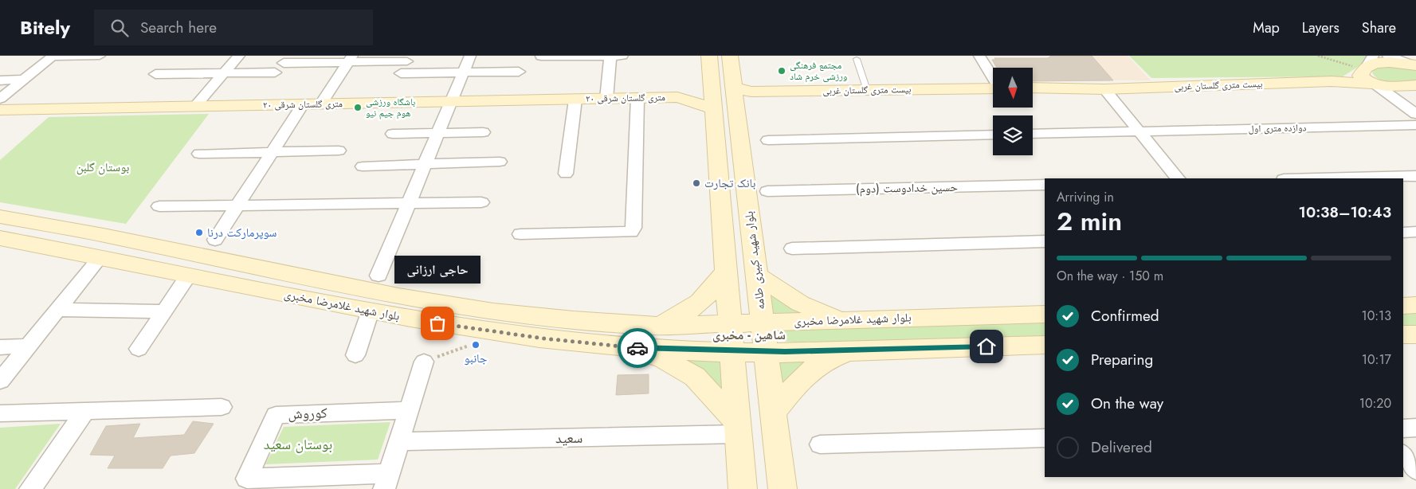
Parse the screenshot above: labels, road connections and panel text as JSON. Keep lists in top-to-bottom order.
{
  "streets": {
    "main road": [
      "بیست متری گلستان غربی",
      "۲۰ متری گلستان شرقی",
      "بلوار شهید کبیری طامه",
      "بلوار شهید غلامرضا مخبری"
    ],
    "street": [
      "دوازده متری اول",
      "حسین خدادوست (دوم)",
      "کوروش",
      "سعید"
    ]
  },
  "crossings": [
    ["بیست متری گلستان غربی", "بلوار شهید کبیری طامه"],
    ["بلوار شهید کبیری طامه", "بلوار شهید غلامرضا مخبری"]
  ],
  "districts": ["شاهین - مخبری"],
  "parks": ["بوستان گلبن", "بوستان سعید"],
  "places": [
    "مجتمع فرهنگی ورزشی خرم شاد",
    "باشگاه ورزشی هوم جیم نیو",
    "بانک تجارت",
    "سوپرمارکت درنا",
    "حاجی ارزانی",
    "جانبو"
  ],
  "north": "bottom",
  "page": {
    "header": "Bitely",
    "search": "Search here",
    "nav": ["Map", "Layers", "Share"],
    "heading": ["2 min", "Arriving in", "10:38–10:43"],
    "bar": "On the way · 150 m",
    "bubble": "حاجی ارزانی",
    "list": [
      ["Confirmed", "10:13"],
      ["Preparing", "10:17"],
      ["On the way", "10:20"],
      "Delivered"
    ]
  }
}
